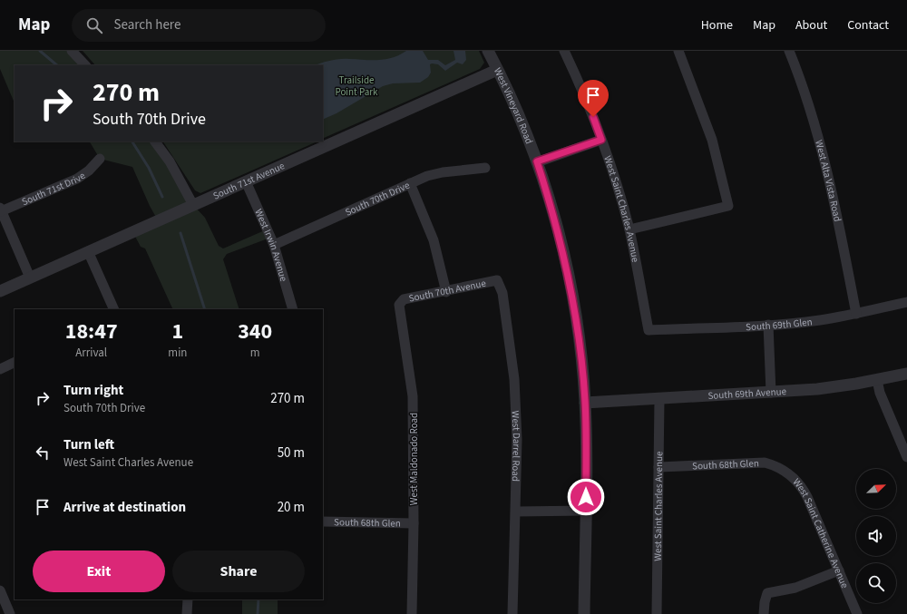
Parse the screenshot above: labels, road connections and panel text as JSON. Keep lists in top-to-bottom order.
{
  "streets": {
    "street": [
      "West Vineyard Road",
      "South 71st Avenue",
      "West Alta Vista Road",
      "South 71st Drive",
      "South 70th Drive",
      "West Saint Charles Avenue",
      "West Irwin Avenue",
      "South 70th Avenue",
      "South 69th Glen",
      "South 69th Avenue",
      "West Darrel Road",
      "West Maldonado Road",
      "South 68th Glen",
      "West Saint Catherine Avenue"
    ]
  },
  "crossings": [
    ["West Vineyard Road", "South 71st Avenue"],
    ["West Vineyard Road", "South 69th Avenue"],
    ["South 71st Avenue", "West Irwin Avenue"],
    ["West Alta Vista Road", "South 69th Glen"],
    ["South 70th Drive", "West Irwin Avenue"],
    ["West Saint Charles Avenue", "South 69th Glen"],
    ["West Saint Charles Avenue", "South 69th Avenue"],
    ["West Saint Charles Avenue", "South 68th Glen"],
    ["South 70th Avenue", "West Darrel Road"],
    ["South 70th Avenue", "West Maldonado Road"],
    ["West Maldonado Road", "South 68th Glen"],
    ["South 68th Glen", "West Saint Catherine Avenue"]
  ],
  "parks": ["Trailside Point Park"],
  "north": "top right",
  "page": {
    "header": "Map",
    "search": "Search here",
    "nav": [
      "Home",
      "Map",
      "About",
      "Contact"
    ],
    "turn": ["270 m", "South 70th Drive"],
    "eta": [
      "18:47",
      "Arrival",
      "1",
      "min",
      "340",
      "m"
    ],
    "list": [
      {
        "name": "Turn right",
        "note": "South 70th Drive",
        "value": "270 m"
      },
      {
        "name": "Turn left",
        "note": "West Saint Charles Avenue",
        "value": "50 m"
      },
      {
        "name": "Arrive at destination",
        "value": "20 m"
      }
    ],
    "buttons": ["Exit", "Share"]
  }
}
